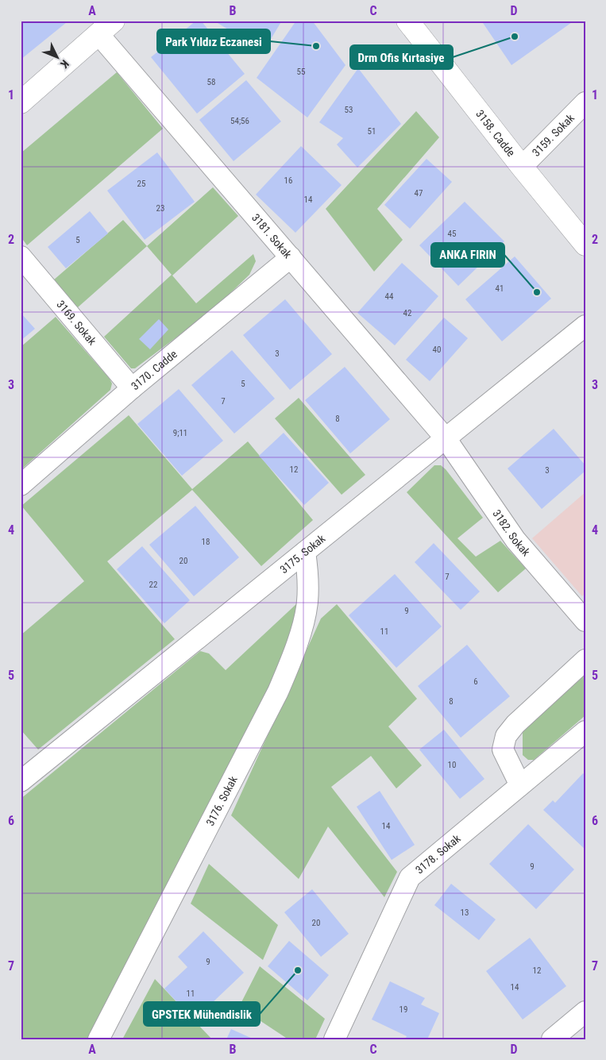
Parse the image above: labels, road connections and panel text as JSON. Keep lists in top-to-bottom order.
{
  "streets": {
    "street": [
      "3158. Cadde",
      "3159. Sokak",
      "3181. Sokak",
      "3169. Sokak",
      "3170. Cadde",
      "3182. Sokak",
      "3175. Sokak",
      "3176. Sokak",
      "3178. Sokak"
    ]
  },
  "crossings": [
    ["3158. Cadde", "3159. Sokak"],
    ["3181. Sokak", "3170. Cadde"],
    ["3181. Sokak", "3182. Sokak"],
    ["3181. Sokak", "3175. Sokak"],
    ["3169. Sokak", "3170. Cadde"],
    ["3182. Sokak", "3175. Sokak"],
    ["3175. Sokak", "3176. Sokak"]
  ],
  "places": [
    "Drm Ofis Kırtasiye",
    "Park Yıldız Eczanesi",
    "ANKA FIRIN",
    "GPSTEK Mühendislik"
  ],
  "house_numbers": [
    "55",
    "58",
    "53",
    "54;56",
    "51",
    "16",
    "25",
    "47",
    "14",
    "23",
    "45",
    "5",
    "41",
    "44",
    "42",
    "40",
    "3",
    "5",
    "7",
    "8",
    "9;11",
    "12",
    "3",
    "18",
    "20",
    "7",
    "22",
    "9",
    "11",
    "6",
    "8",
    "10",
    "14",
    "9",
    "13",
    "20",
    "9",
    "12",
    "14",
    "11",
    "19"
  ],
  "north": "bottom right",
  "grid": {
    "columns": [
      "A",
      "B",
      "C",
      "D"
    ],
    "rows": [
      "1",
      "2",
      "3",
      "4",
      "5",
      "6",
      "7"
    ]
  }
}
